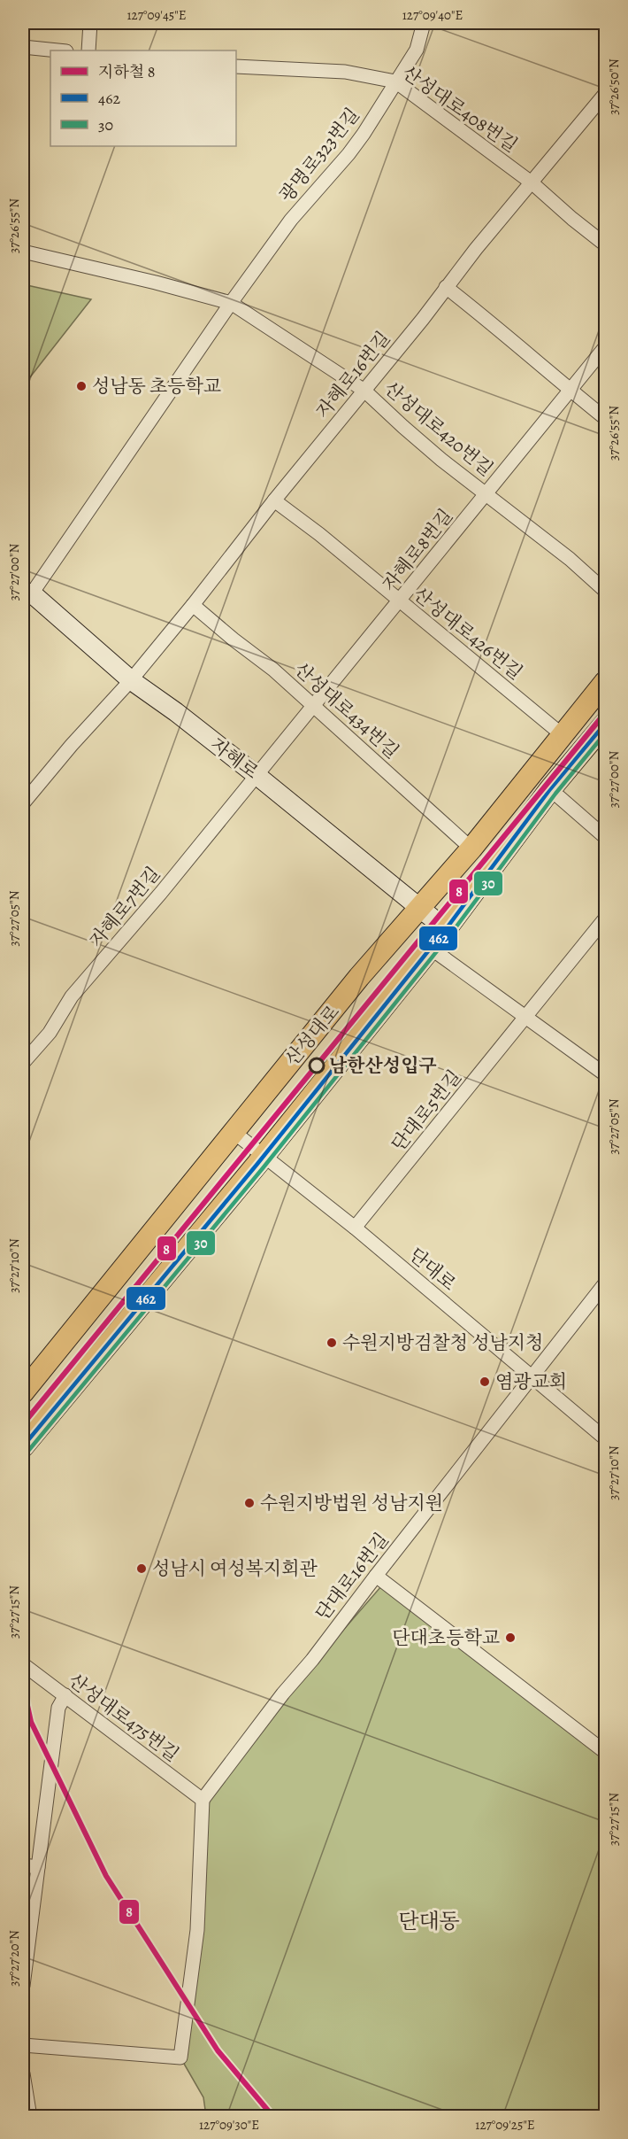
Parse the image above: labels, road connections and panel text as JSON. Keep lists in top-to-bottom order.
{
  "streets": {
    "main road": ["산성대로"],
    "street": [
      "산성대로408번길",
      "광명로323번길",
      "자혜로16번길",
      "산성대로420번길",
      "자혜로8번길",
      "산성대로426번길",
      "산성대로434번길",
      "자혜로",
      "자혜로7번길",
      "단대로5번길",
      "단대로",
      "단대로16번길",
      "산성대로475번길"
    ]
  },
  "crossings": [
    ["산성대로408번길", "광명로323번길"],
    ["산성대로408번길", "자혜로16번길"],
    ["광명로323번길", "산성대로420번길"],
    ["광명로323번길", "자혜로"],
    ["자혜로16번길", "산성대로420번길"],
    ["자혜로16번길", "산성대로426번길"],
    ["자혜로16번길", "산성대로434번길"],
    ["자혜로16번길", "자혜로"],
    ["산성대로420번길", "자혜로8번길"],
    ["자혜로8번길", "산성대로426번길"],
    ["자혜로8번길", "산성대로434번길"],
    ["자혜로8번길", "자혜로"],
    ["자혜로8번길", "자혜로7번길"],
    ["산성대로426번길", "산성대로"],
    ["산성대로434번길", "산성대로"],
    ["자혜로", "자혜로7번길"],
    ["자혜로", "산성대로"],
    ["산성대로", "단대로"],
    ["단대로5번길", "단대로"],
    ["단대로", "단대로16번길"],
    ["단대로16번길", "산성대로475번길"]
  ],
  "districts": ["단대동"],
  "places": [
    "성남동 초등학교",
    "남한산성입구",
    "수원지방검찰청 성남지청",
    "염광교회",
    "수원지방법원 성남지원",
    "성남시 여성복지회관",
    "단대초등학교"
  ],
  "lines": ["metro line 8", "transit line 462", "transit line 30"],
  "legend": ["지하철 8", "462", "30"],
  "coordinates": [
    "127°09'45\"E",
    "127°09'40\"E",
    "37°26'50\"N",
    "37°26'55\"N",
    "37°27'00\"N",
    "37°27'05\"N",
    "37°27'10\"N",
    "37°27'15\"N",
    "37°27'20\"N",
    "127°09'30\"E",
    "127°09'25\"E"
  ]
}
